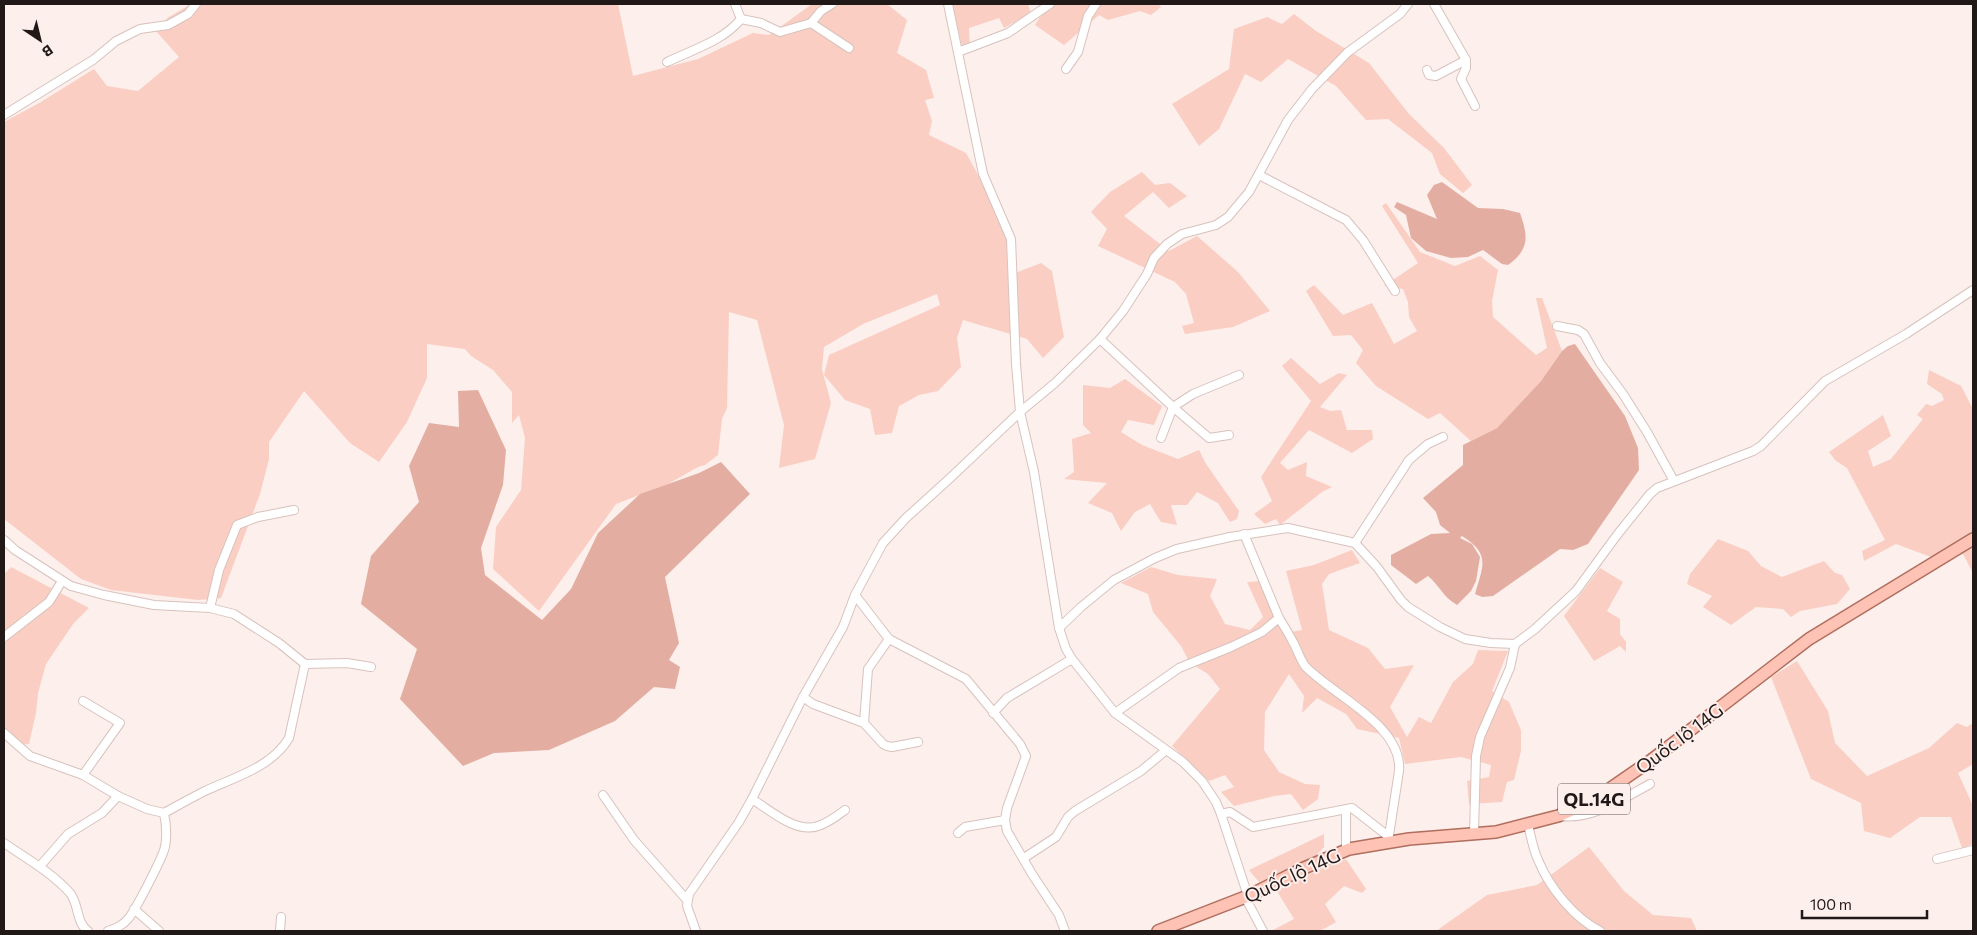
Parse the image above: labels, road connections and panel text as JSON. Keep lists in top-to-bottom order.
{
  "streets": {
    "main road": ["Quốc lộ 14G", "QL.14G"]
  },
  "scale_bar": "100 m",
  "north": "bottom right"
}
